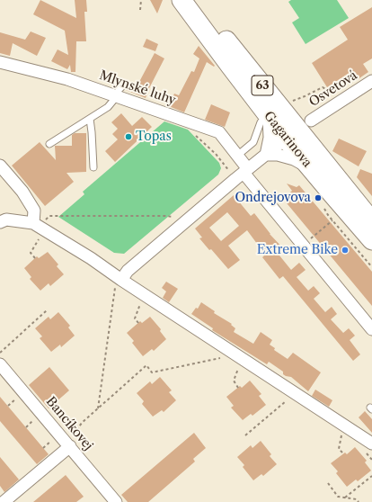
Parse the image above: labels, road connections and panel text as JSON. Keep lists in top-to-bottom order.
{
  "streets": {
    "main road": ["63", "Gagarinova"],
    "street": ["Mlynské luhy", "Osvetová", "Bancíkovej"]
  },
  "places": ["Topas", "Ondrejovova", "Extreme Bike"]
}
